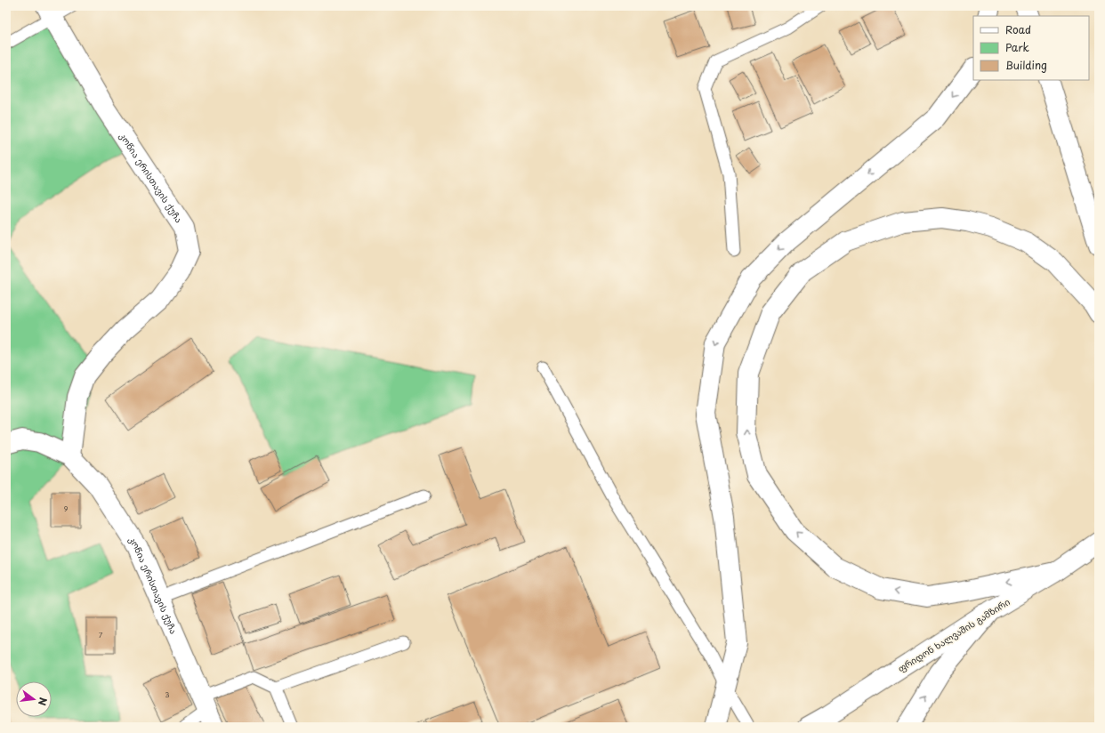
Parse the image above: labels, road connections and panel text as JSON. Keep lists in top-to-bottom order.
{
  "streets": {
    "main road": ["კოწია ერისთავის ქუჩა", "ფრიდონ ხალვაშის გამზირი"]
  },
  "house_numbers": ["9", "7", "3"],
  "legend": ["Road", "Park", "Building"],
  "north": "right"
}
